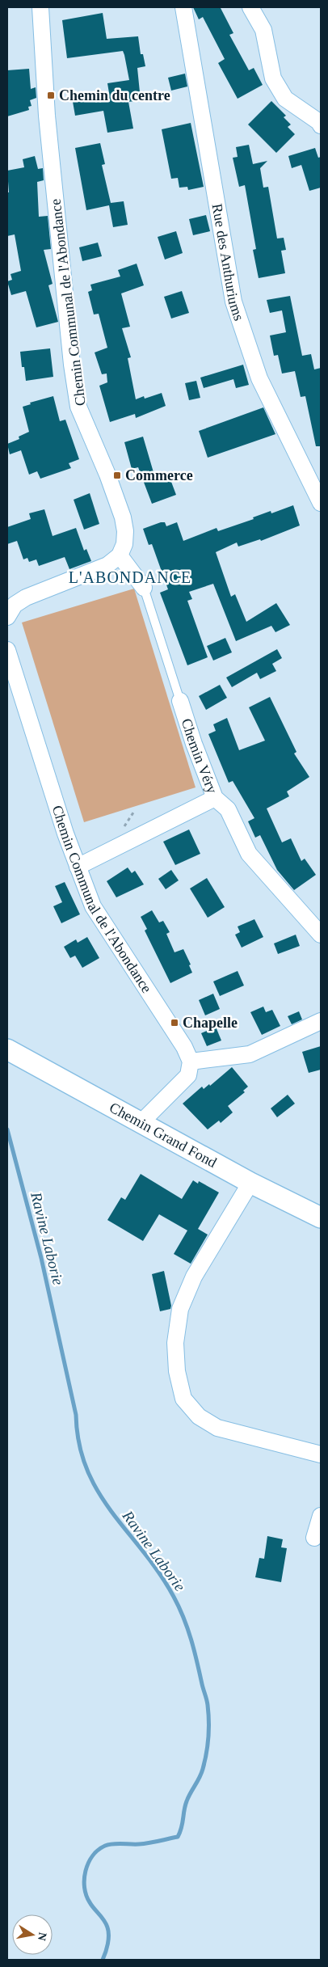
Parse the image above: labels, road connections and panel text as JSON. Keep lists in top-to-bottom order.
{
  "streets": {
    "street": [
      "Rue des Anthuriums",
      "Chemin Communal de l'Abondance",
      "Chemin Véry",
      "Chemin Grand Fond"
    ]
  },
  "crossings": [
    ["Chemin Communal de l'Abondance", "Chemin Véry"]
  ],
  "districts": ["L'ABONDANCE"],
  "water": ["Ravine Laborie"],
  "places": {
    "transit": ["Chemin du centre", "Commerce", "Chapelle"]
  },
  "north": "right"
}
